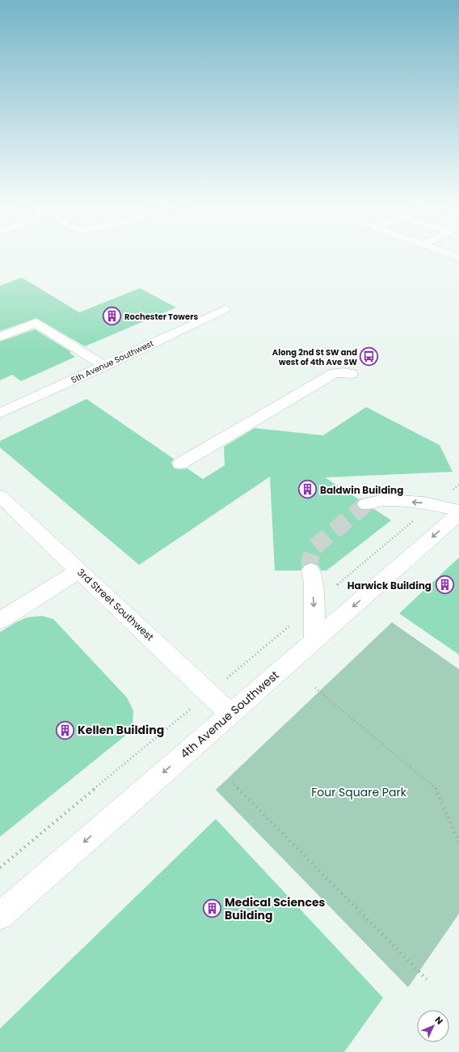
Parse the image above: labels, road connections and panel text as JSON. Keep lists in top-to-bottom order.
{
  "streets": {
    "street": ["5th Avenue Southwest", "3rd Street Southwest", "4th Avenue Southwest"]
  },
  "crossings": [
    ["3rd Street Southwest", "4th Avenue Southwest"]
  ],
  "one_way": ["4th Avenue Southwest"],
  "parks": ["Four Square Park"],
  "places": {
    "building": [
      "Rochester Towers",
      "Baldwin Building",
      "Harwick Building",
      "Kellen Building",
      "Medical Sciences Building"
    ],
    "bus stop": ["Along 2nd St SW and west of 4th Ave SW"]
  },
  "north": "top right"
}
